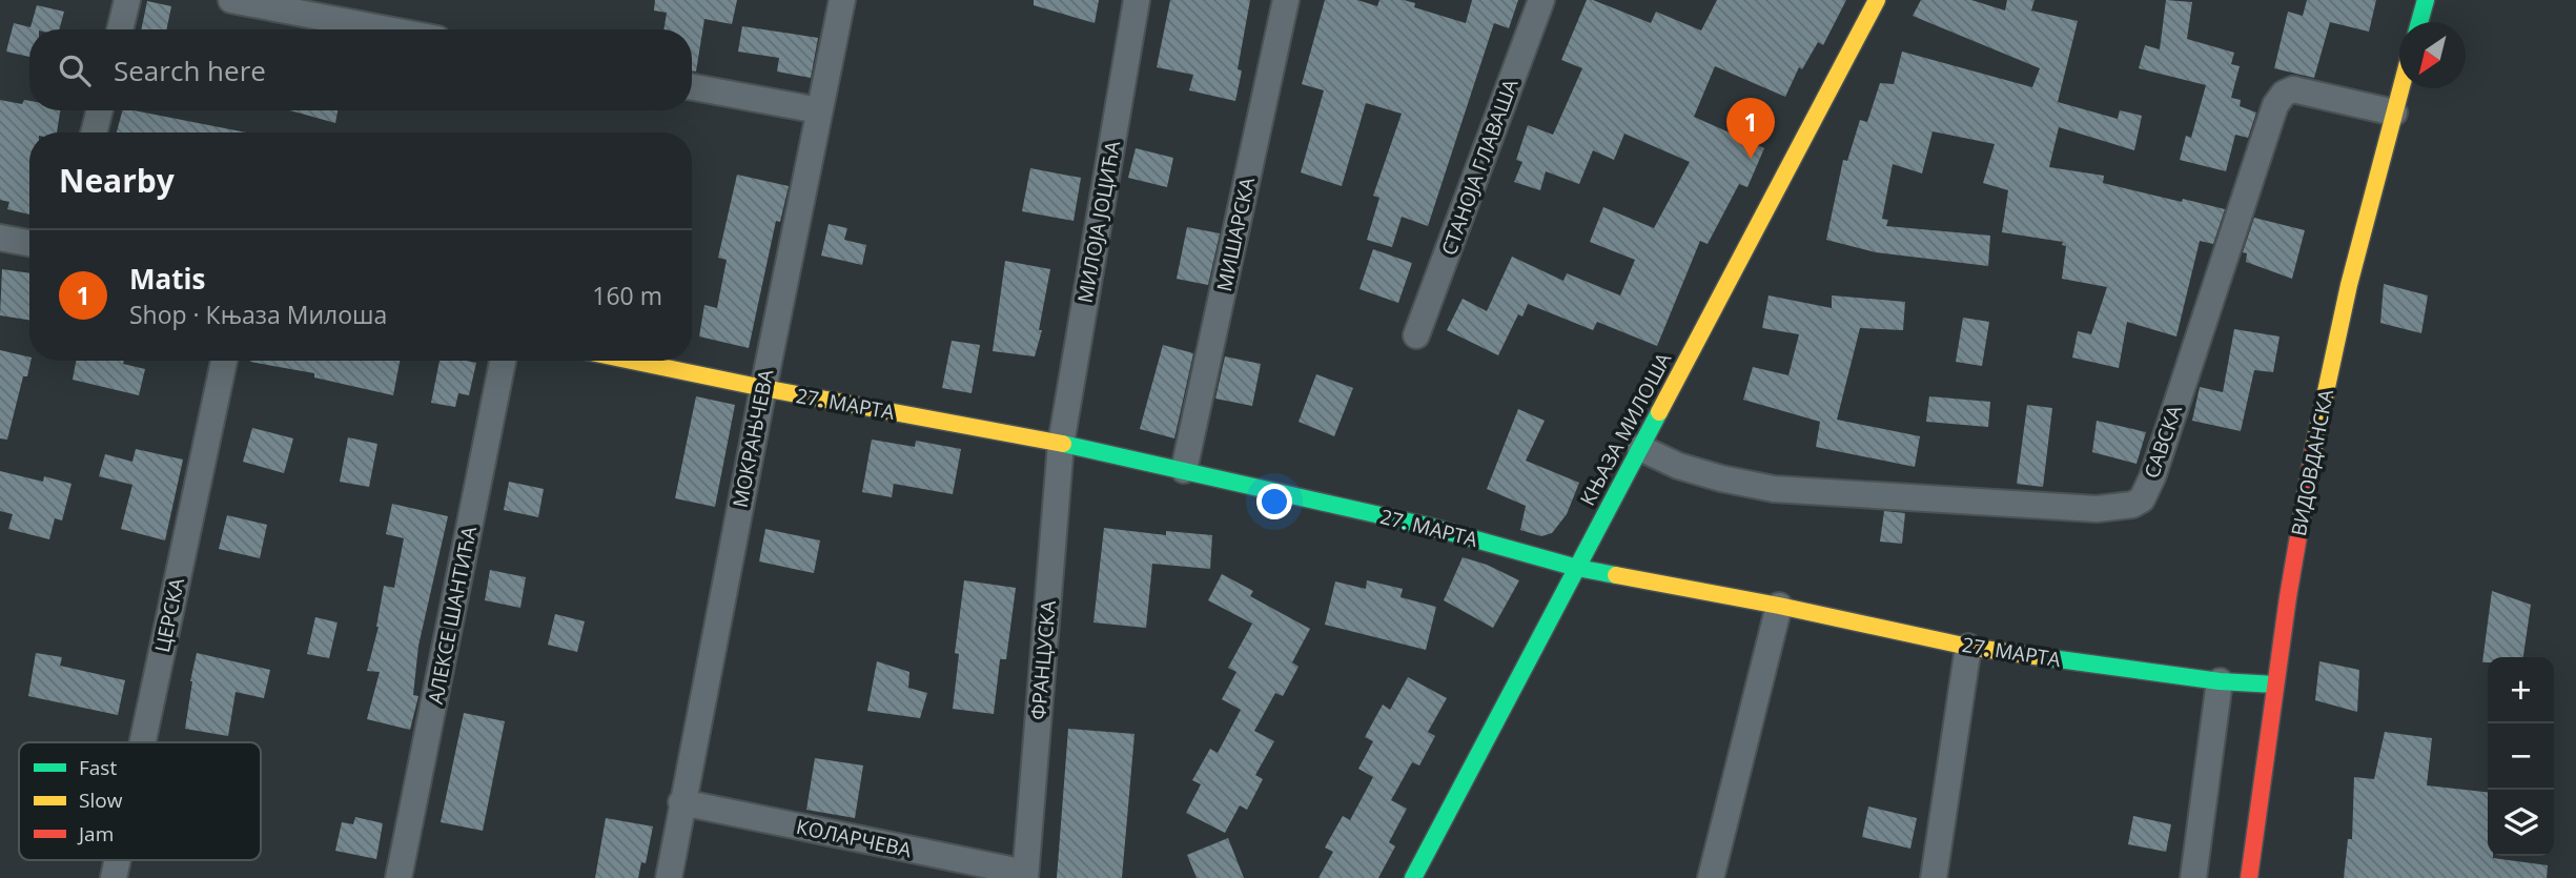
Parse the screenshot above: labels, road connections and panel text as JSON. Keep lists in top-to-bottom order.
{
  "streets": {
    "main road": ["27. МАРТА", "КЊАЗА МИЛОША", "ВИДОВДАНСКА"],
    "street": [
      "СТАНОЈА ГЛАВАША",
      "МИЛОЈА ЈОЦИЋА",
      "МИШАРСКА",
      "МОКРАЊЧЕВА",
      "САВСКА",
      "ЦЕРСКА",
      "АЛЕКСЕ ШАНТИЋА",
      "ФРАНЦУСКА",
      "КОЛАРЧЕВА"
    ]
  },
  "crossings": [
    ["МИЛОЈА ЈОЦИЋА", "27. МАРТА"],
    ["МИЛОЈА ЈОЦИЋА", "ФРАНЦУСКА"],
    ["МИШАРСКА", "27. МАРТА"],
    ["27. МАРТА", "КЊАЗА МИЛОША"],
    ["27. МАРТА", "МОКРАЊЧЕВА"],
    ["27. МАРТА", "ВИДОВДАНСКА"],
    ["27. МАРТА", "ФРАНЦУСКА"],
    ["КЊАЗА МИЛОША", "САВСКА"],
    ["МОКРАЊЧЕВА", "КОЛАРЧЕВА"],
    ["САВСКА", "ВИДОВДАНСКА"],
    ["ФРАНЦУСКА", "КОЛАРЧЕВА"]
  ],
  "legend": ["Fast", "Slow", "Jam"],
  "north": "bottom left",
  "page": {
    "search": "Search here",
    "pins": "1",
    "heading": "Nearby",
    "list": [
      {
        "mark": "1",
        "name": "Matis",
        "note": "Shop · Књаза Милоша",
        "value": "160 m"
      }
    ],
    "map_buttons": ["+", "−"]
  }
}
